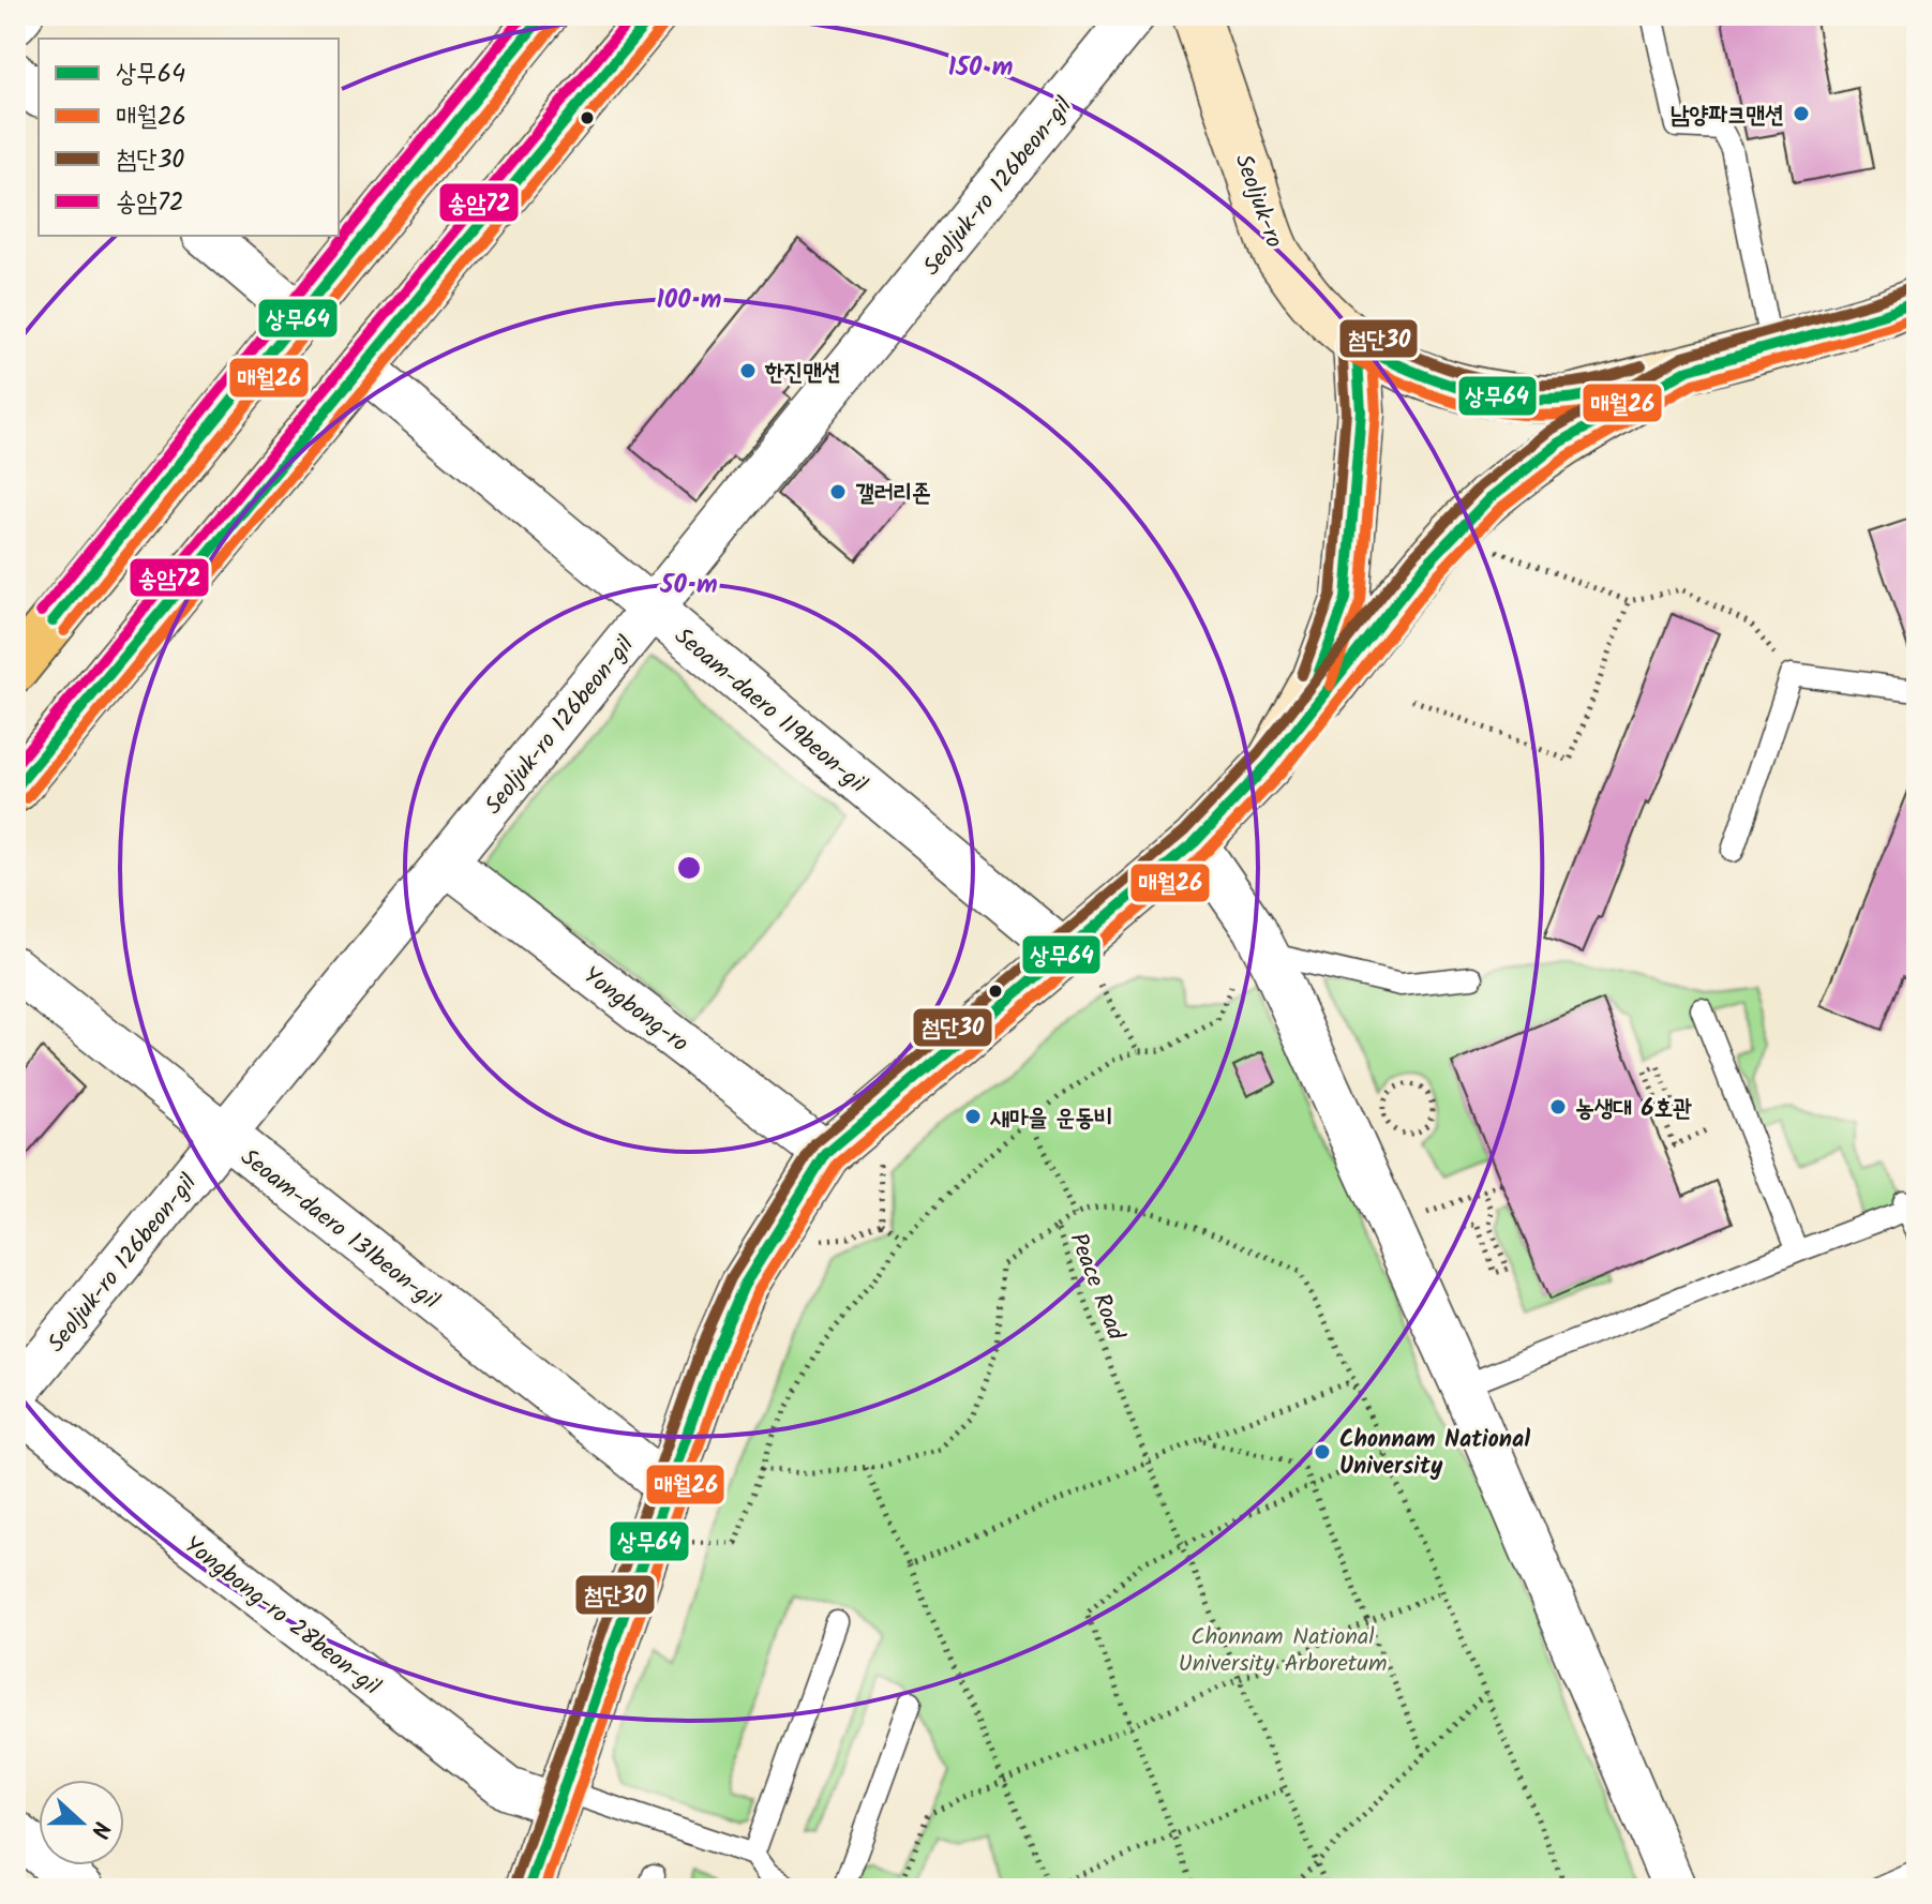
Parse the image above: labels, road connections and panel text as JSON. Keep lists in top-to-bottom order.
{
  "streets": {
    "main road": ["Seoljuk-ro"],
    "street": [
      "Seoljuk-ro 126beon-gil",
      "Seoam-daero 119beon-gil",
      "Yongbong-ro",
      "Seoam-daero 131beon-gil",
      "Yongbong-ro 28beon-gil"
    ],
    "path": ["Peace Road"]
  },
  "crossings": [
    ["Seoljuk-ro 126beon-gil", "Seoam-daero 119beon-gil"],
    ["Seoljuk-ro 126beon-gil", "Yongbong-ro"],
    ["Seoljuk-ro 126beon-gil", "Seoam-daero 131beon-gil"]
  ],
  "parks": ["Chonnam National University Arboretum"],
  "places": [
    "남양파크맨션",
    "한진맨션",
    "갤러리존",
    "농생대 6호관",
    "새마을 운동비",
    "Chonnam National University"
  ],
  "lines": [
    "transit line 상무64",
    "transit line 송암72",
    "transit line 매월26",
    "transit line 첨단30"
  ],
  "legend": [
    "상무64",
    "매월26",
    "첨단30",
    "송암72"
  ],
  "north": "right",
  "rings": ["150 m", "100 m", "50 m"]
}
